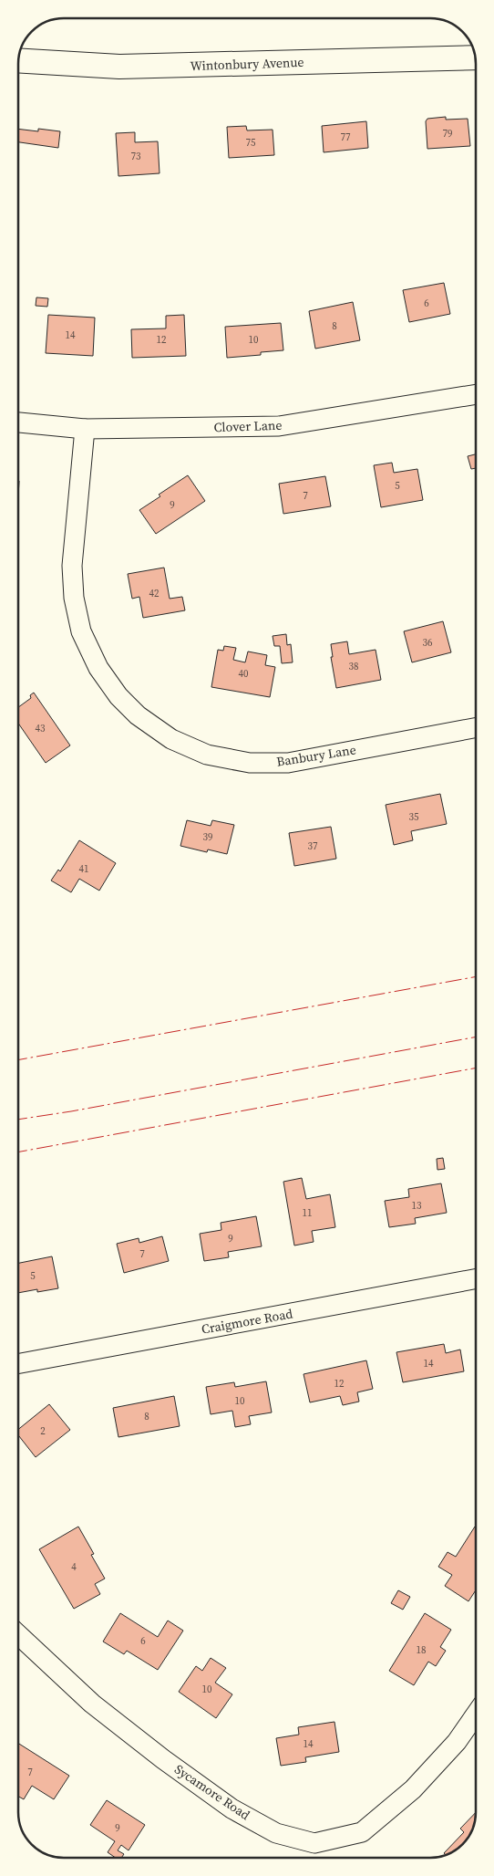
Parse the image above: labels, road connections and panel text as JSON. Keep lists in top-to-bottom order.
{
  "streets": {
    "street": [
      "Wintonbury Avenue",
      "Clover Lane",
      "Banbury Lane",
      "Craigmore Road",
      "Sycamore Road"
    ]
  },
  "crossings": [
    ["Clover Lane", "Banbury Lane"]
  ],
  "house_numbers": [
    "79",
    "77",
    "75",
    "73",
    "6",
    "8",
    "14",
    "12",
    "10",
    "5",
    "7",
    "9",
    "42",
    "36",
    "38",
    "40",
    "43",
    "35",
    "39",
    "37",
    "41",
    "13",
    "11",
    "9",
    "7",
    "5",
    "14",
    "12",
    "10",
    "8",
    "2",
    "4",
    "6",
    "18",
    "10",
    "14",
    "7",
    "9"
  ]
}
